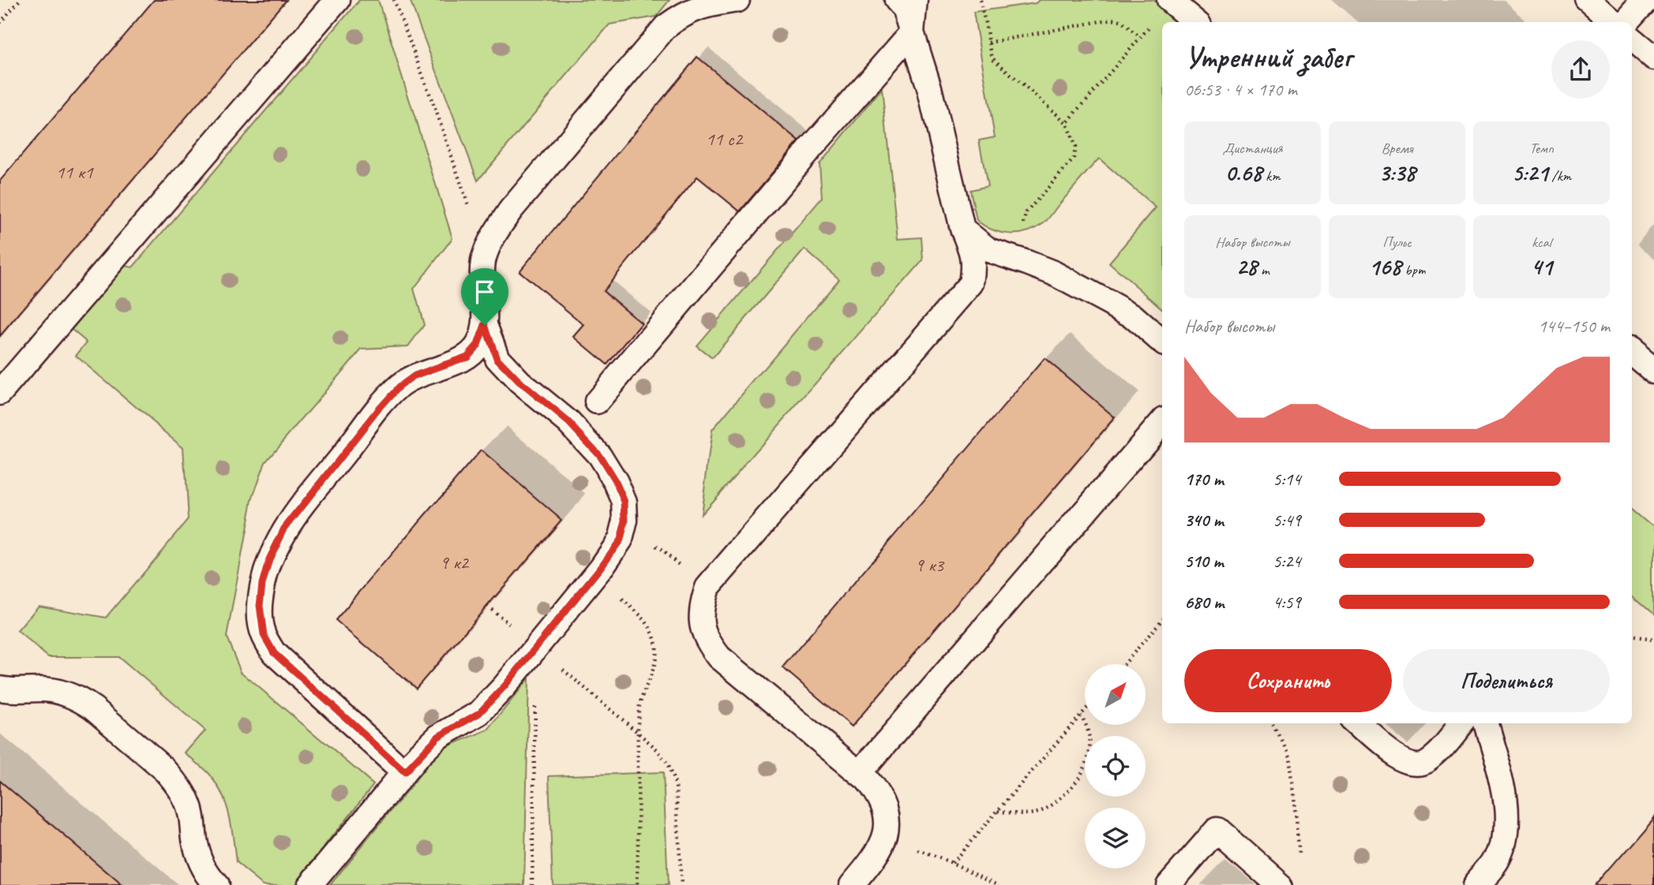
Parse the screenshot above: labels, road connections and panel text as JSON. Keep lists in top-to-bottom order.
{
  "house_numbers": [
    "11 с2",
    "11 к1",
    "9 к2",
    "9 к3"
  ],
  "north": "top right",
  "page": {
    "heading": ["Утренний забег", "06:53 · 4 × 170 m"],
    "stats": [
      ["Дистанция", "0.68 km"],
      ["Время", "3:38"],
      ["Темп", "5:21 /km"],
      ["Набор высоты", "28 m"],
      ["Пульс", "168 bpm"],
      ["kcal", "41"]
    ],
    "chart": ["Набор высоты", "144–150 m"],
    "list": [
      {
        "name": "170 m",
        "note": "5:14"
      },
      {
        "name": "340 m",
        "note": "5:49"
      },
      {
        "name": "510 m",
        "note": "5:24"
      },
      {
        "name": "680 m",
        "note": "4:59"
      }
    ],
    "buttons": ["Сохранить", "Поделиться"]
  }
}
